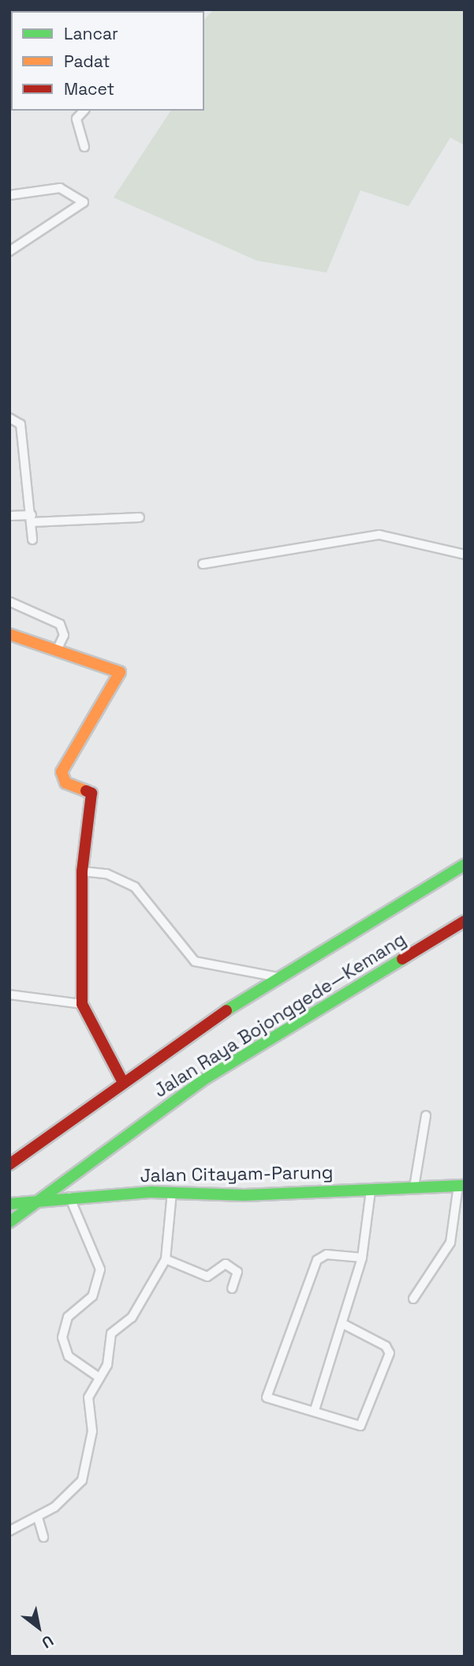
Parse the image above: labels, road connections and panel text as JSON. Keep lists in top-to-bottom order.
{
  "streets": {
    "main road": ["Jalan Raya Bojonggede—Kemang", "Jalan Citayam-Parung"]
  },
  "crossings": [
    ["Jalan Raya Bojonggede—Kemang", "Jalan Citayam-Parung"]
  ],
  "legend": ["Lancar", "Padat", "Macet"],
  "north": "bottom right"
}
